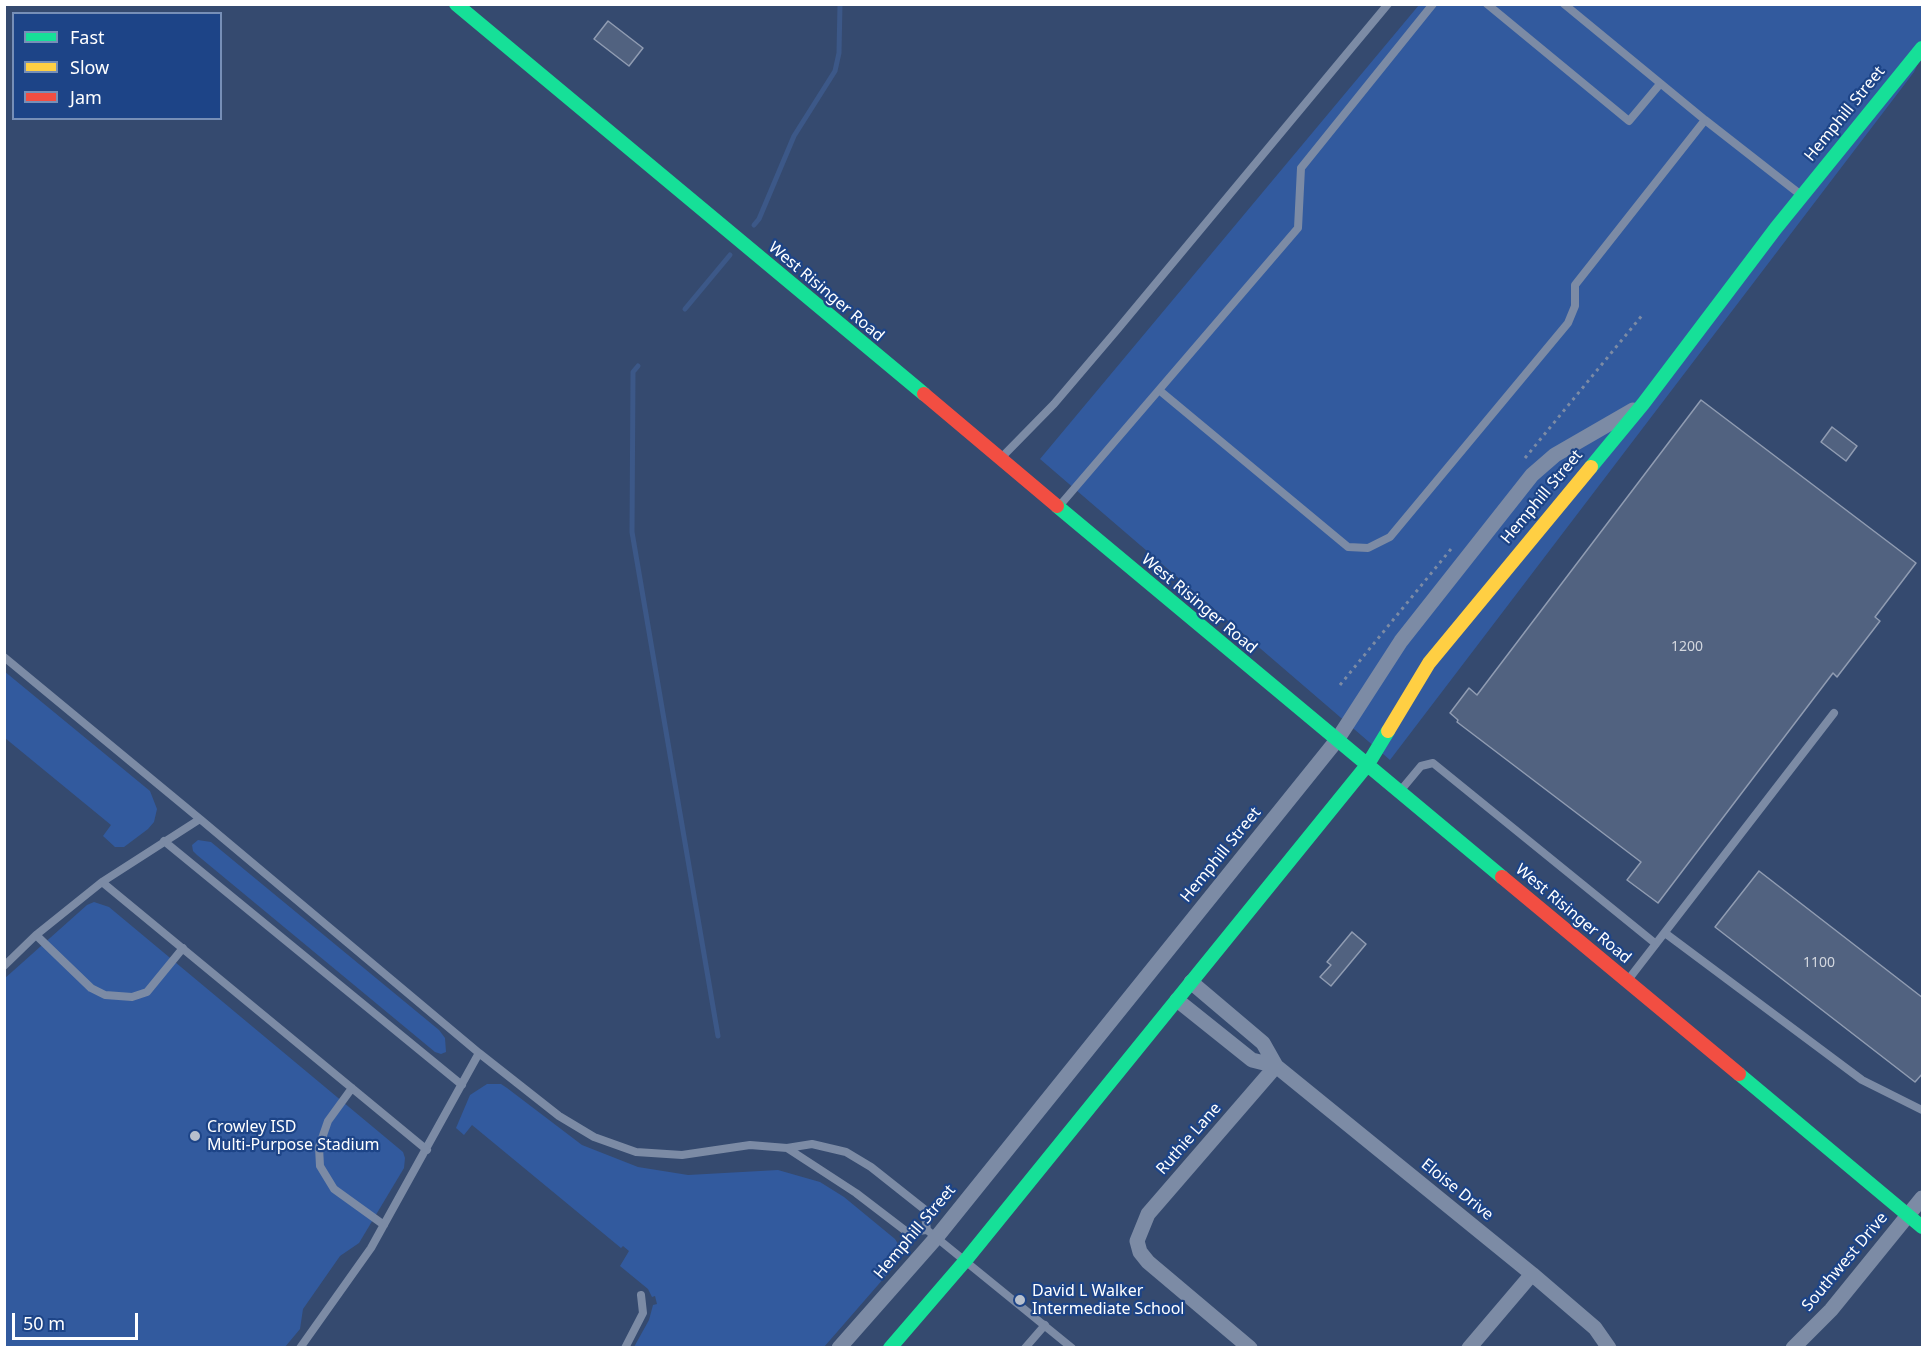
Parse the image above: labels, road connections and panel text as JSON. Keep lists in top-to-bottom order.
{
  "streets": {
    "street": [
      "Hemphill Street",
      "West Risinger Road",
      "Ruthie Lane",
      "Eloise Drive",
      "Southwest Drive"
    ]
  },
  "crossings": [
    ["Hemphill Street", "West Risinger Road"],
    ["Hemphill Street", "Eloise Drive"],
    ["West Risinger Road", "Southwest Drive"],
    ["Ruthie Lane", "Eloise Drive"]
  ],
  "places": ["Crowley ISD Multi-Purpose Stadium", "David L Walker Intermediate School"],
  "house_numbers": ["1200", "1100"],
  "legend": ["Fast", "Slow", "Jam"],
  "scale_bar": "50 m"
}
